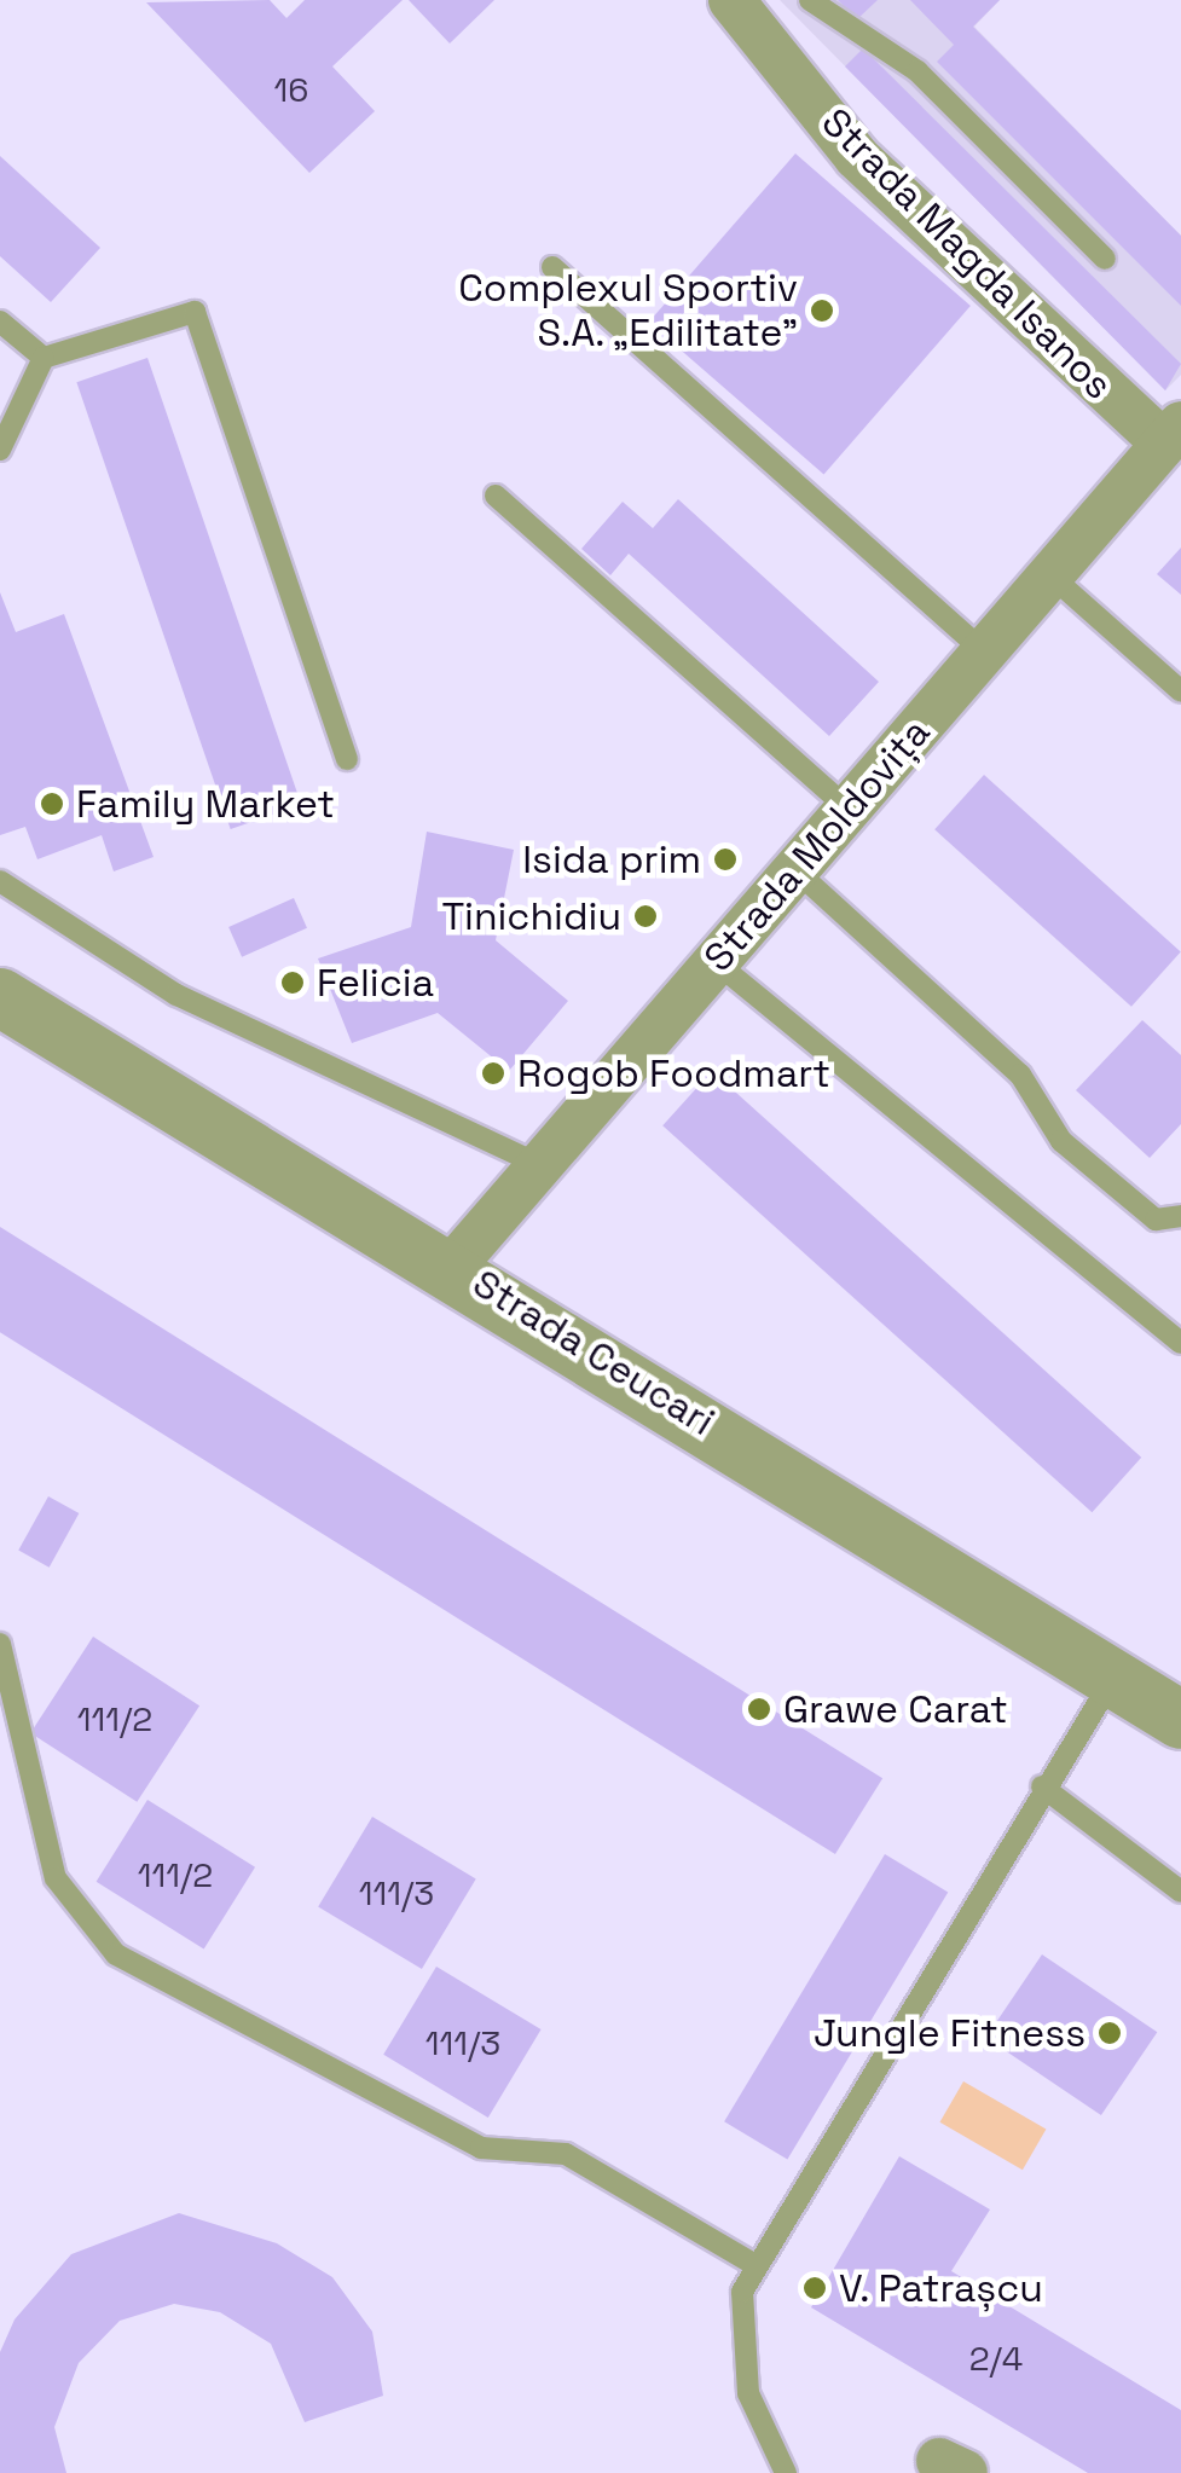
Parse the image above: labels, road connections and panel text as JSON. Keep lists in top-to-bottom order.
{
  "streets": {
    "street": ["Strada Magda Isanos", "Strada Moldovița", "Strada Ceucari"]
  },
  "crossings": [
    ["Strada Magda Isanos", "Strada Moldovița"],
    ["Strada Moldovița", "Strada Ceucari"]
  ],
  "places": [
    "Complexul Sportiv S.A. „Edilitate”",
    "Family Market",
    "Isida prim",
    "Tinichidiu",
    "Felicia",
    "Rogob Foodmart",
    "Grawe Carat",
    "Jungle Fitness",
    "V. Patrașcu"
  ],
  "house_numbers": [
    "16",
    "111/2",
    "111/2",
    "111/3",
    "111/3",
    "2/4"
  ]
}
